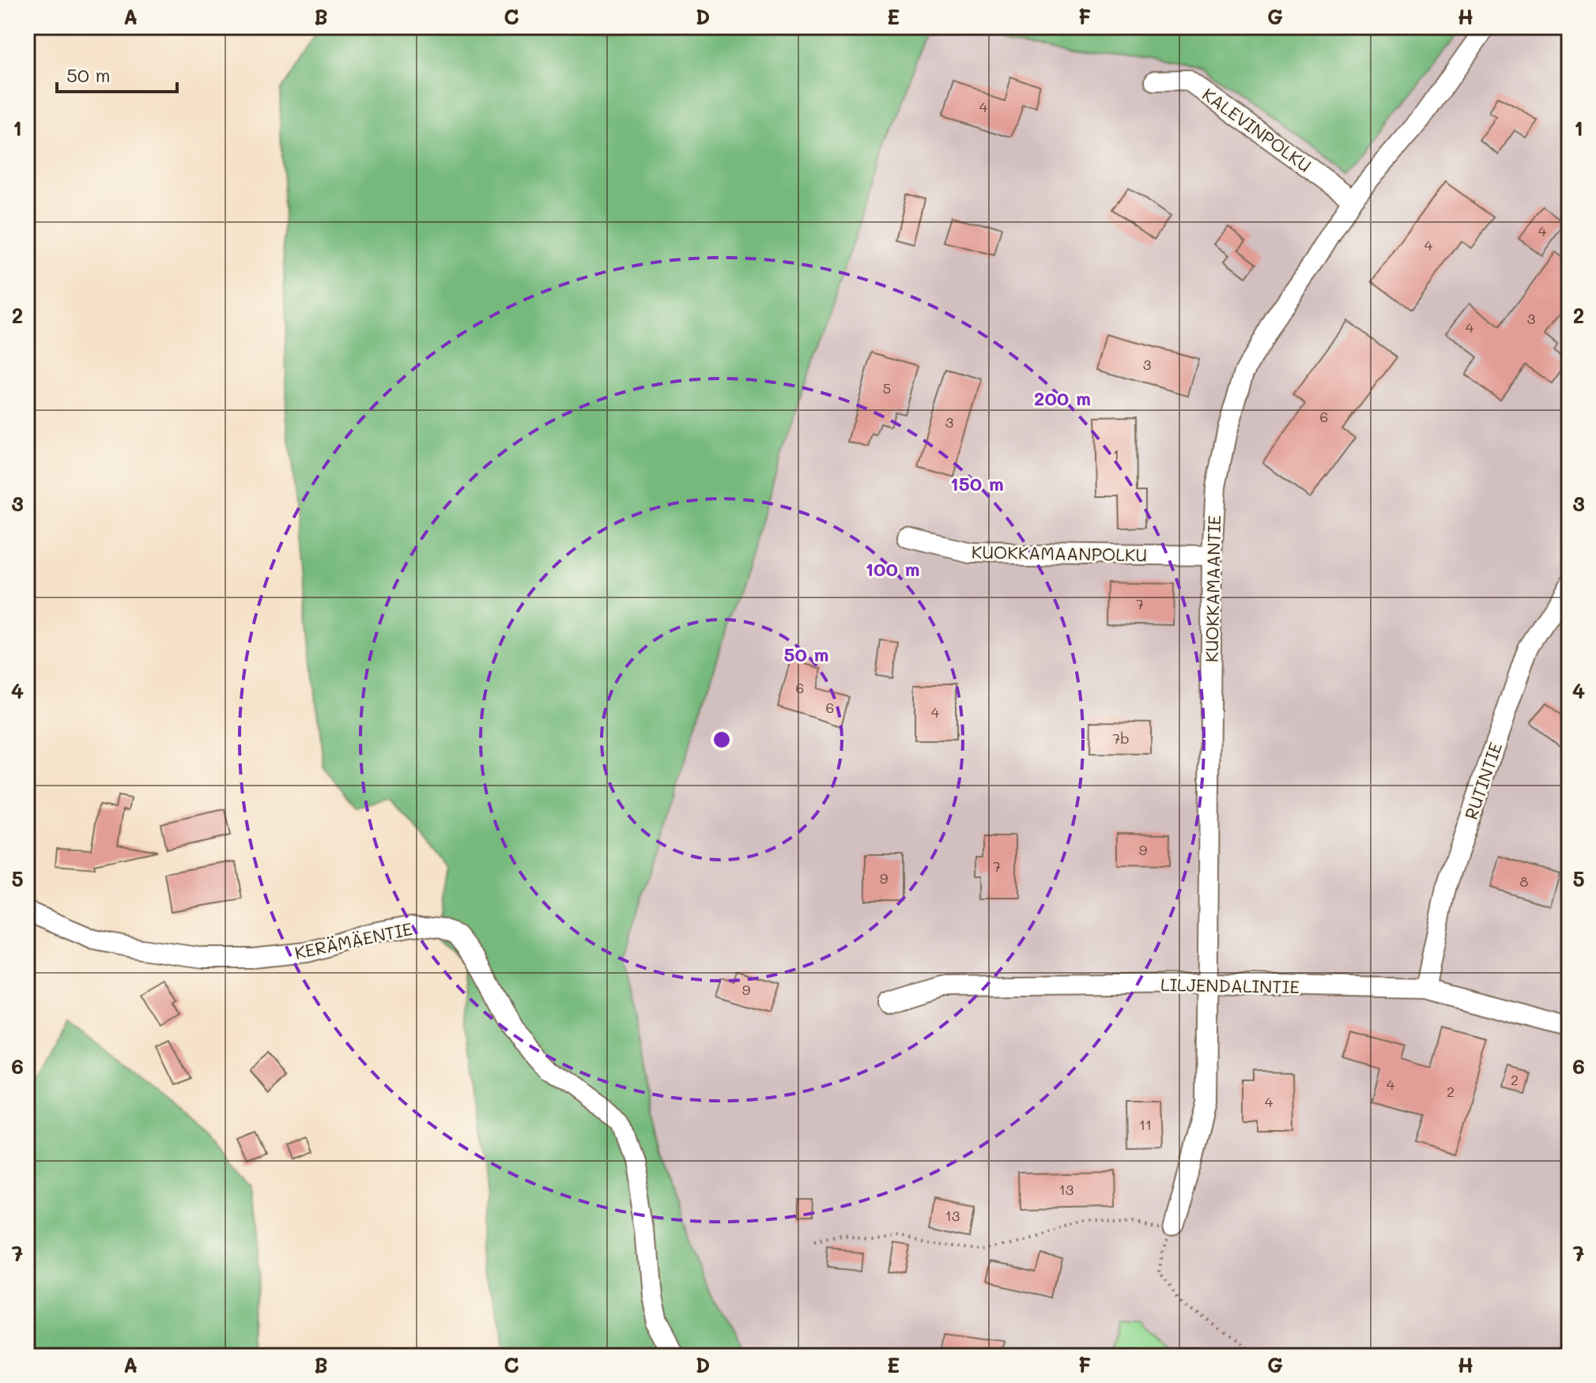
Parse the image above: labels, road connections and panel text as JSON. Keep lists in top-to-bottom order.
{
  "streets": {
    "street": [
      "KALEVINPOLKU",
      "KUOKKAMAANPOLKU",
      "KUOKKAMAANTIE",
      "RUTINTIE",
      "KERÄMÄENTIE",
      "LILJENDALINTIE"
    ]
  },
  "crossings": [
    ["KALEVINPOLKU", "KUOKKAMAANTIE"],
    ["KUOKKAMAANPOLKU", "KUOKKAMAANTIE"],
    ["KUOKKAMAANTIE", "LILJENDALINTIE"],
    ["RUTINTIE", "LILJENDALINTIE"]
  ],
  "house_numbers": [
    "4",
    "4",
    "4",
    "3",
    "4",
    "3",
    "5",
    "6",
    "3",
    "1",
    "7",
    "6",
    "6",
    "4",
    "7b",
    "9",
    "7",
    "9",
    "8",
    "9",
    "2",
    "4",
    "2",
    "4",
    "11",
    "13",
    "13"
  ],
  "scale_bar": "50 m",
  "grid": {
    "columns": [
      "A",
      "B",
      "C",
      "D",
      "E",
      "F",
      "G",
      "H"
    ],
    "rows": [
      "1",
      "2",
      "3",
      "4",
      "5",
      "6",
      "7"
    ]
  },
  "rings": [
    "200 m",
    "150 m",
    "100 m",
    "50 m"
  ]
}
